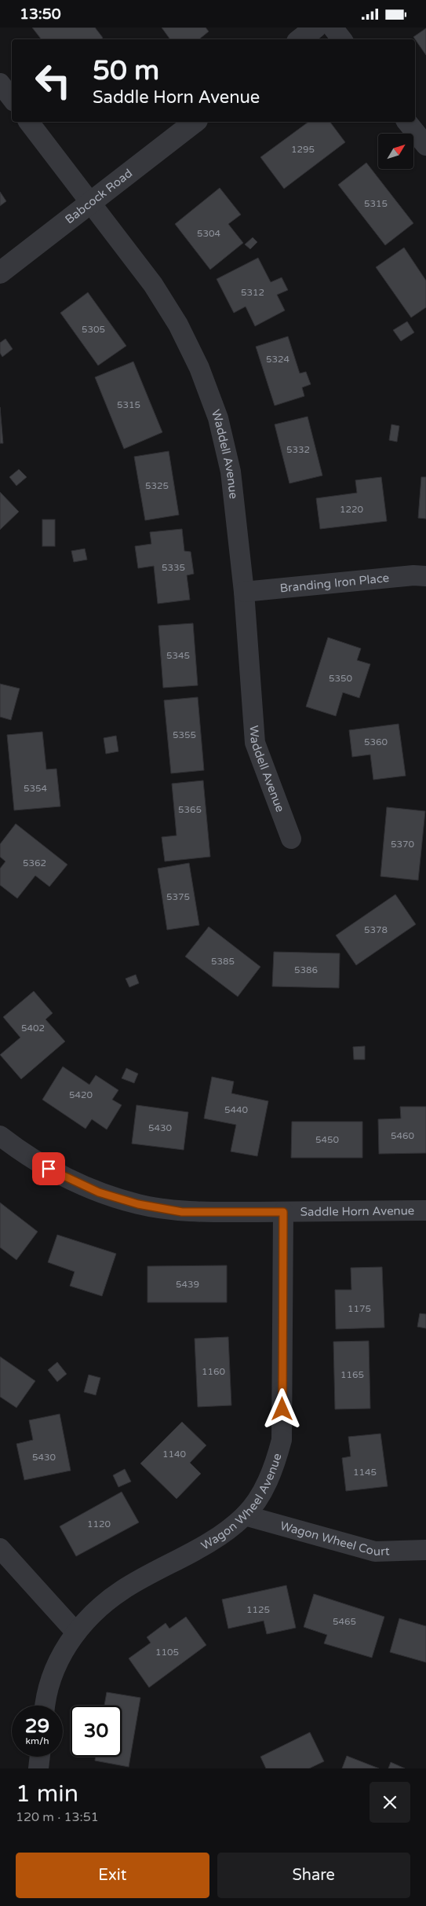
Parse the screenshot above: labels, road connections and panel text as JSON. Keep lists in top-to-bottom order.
{
  "streets": {
    "street": [
      "Babcock Road",
      "Waddell Avenue",
      "Branding Iron Place",
      "Saddle Horn Avenue",
      "Wagon Wheel Avenue",
      "Wagon Wheel Court"
    ]
  },
  "crossings": [
    ["Babcock Road", "Waddell Avenue"],
    ["Waddell Avenue", "Branding Iron Place"],
    ["Saddle Horn Avenue", "Wagon Wheel Avenue"],
    ["Wagon Wheel Avenue", "Wagon Wheel Court"]
  ],
  "house_numbers": [
    "1295",
    "5315",
    "5304",
    "5312",
    "5305",
    "5324",
    "5315",
    "5332",
    "5325",
    "1220",
    "5335",
    "5345",
    "5350",
    "5355",
    "5360",
    "5354",
    "5365",
    "5370",
    "5362",
    "5375",
    "5378",
    "5385",
    "5386",
    "5402",
    "5420",
    "5440",
    "5430",
    "5460",
    "5450",
    "5439",
    "1175",
    "1160",
    "1165",
    "1140",
    "5430",
    "1145",
    "1120",
    "1125",
    "5465",
    "1105"
  ],
  "north": "top right",
  "page": {
    "status": "13:50",
    "turn": ["50 m", "Saddle Horn Avenue"],
    "speed": "29 km/h",
    "limit": "30",
    "heading": ["1 min", "120 m · 13:51"],
    "buttons": ["Exit", "Share"]
  }
}
